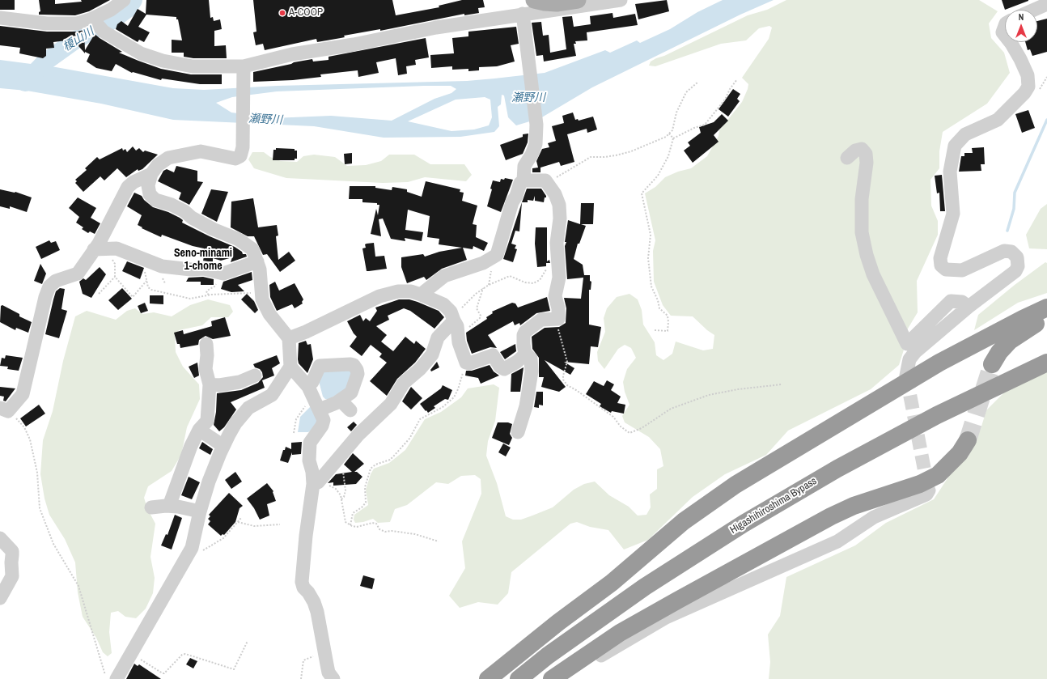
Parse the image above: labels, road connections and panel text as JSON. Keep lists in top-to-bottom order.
{
  "streets": {
    "highway": ["Higashihiroshima Bypass"]
  },
  "districts": ["Seno-minami 1-chome"],
  "water": ["榎山川", "瀬野川"],
  "places": ["A-COOP"],
  "north": "top"
}
